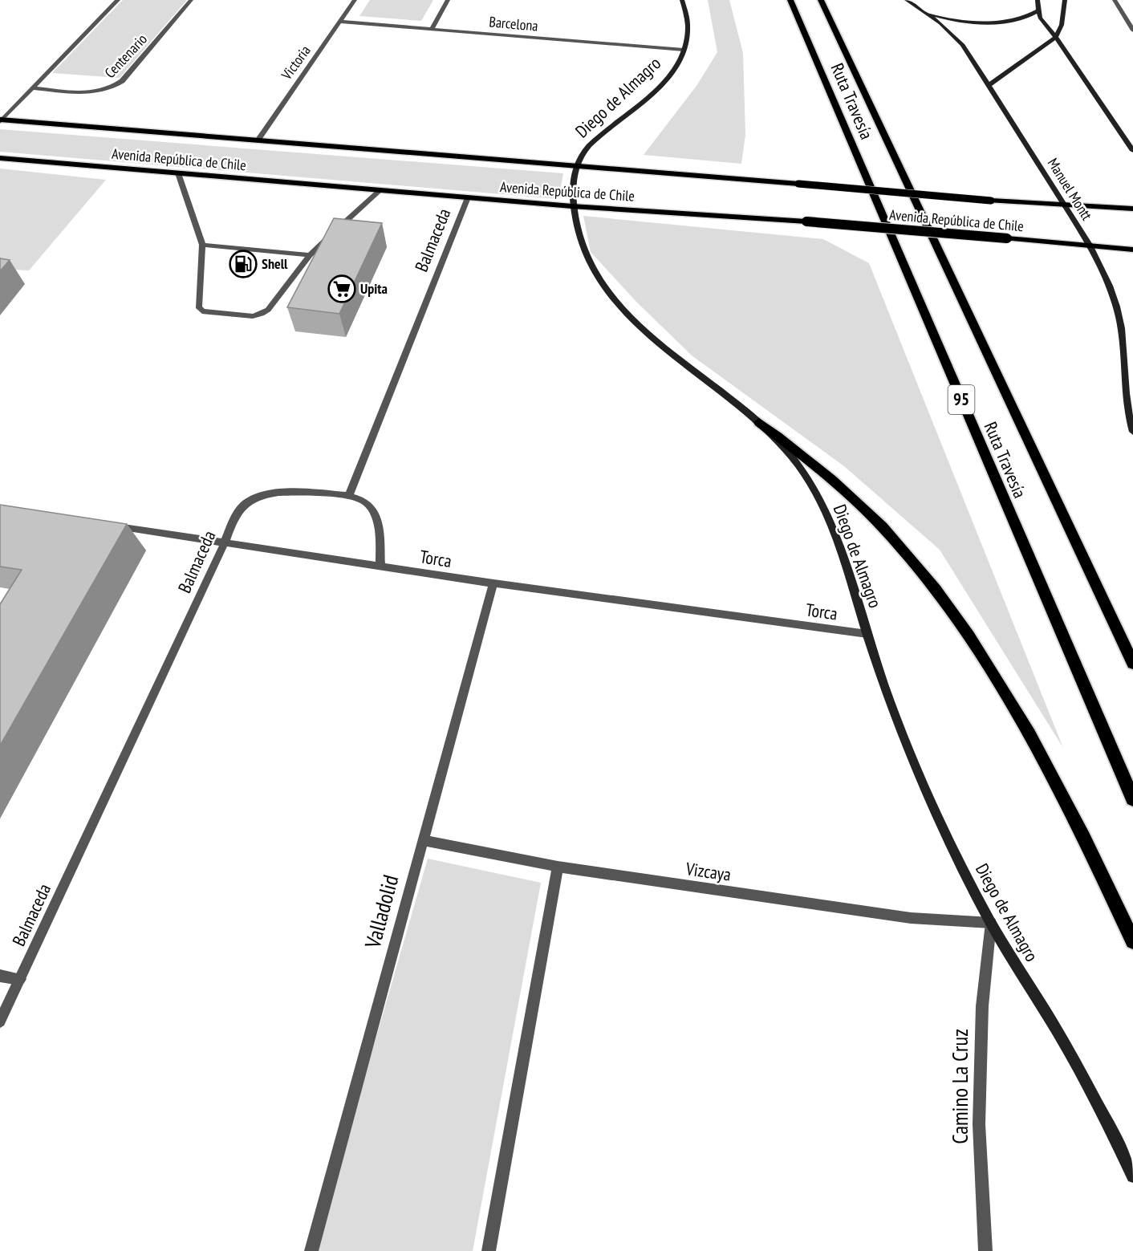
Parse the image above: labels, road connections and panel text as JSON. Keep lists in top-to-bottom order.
{
  "streets": {
    "highway": ["Ruta Travesía", "95"],
    "main road": ["Diego de Almagro", "Avenida República de Chile", "Manuel Montt"],
    "street": [
      "Barcelona",
      "Centenario",
      "Victoria",
      "Balmaceda",
      "Torca",
      "Vizcaya",
      "Valladolid",
      "Camino La Cruz"
    ]
  },
  "crossings": [
    ["Barcelona", "Victoria"],
    ["Barcelona", "Diego de Almagro"],
    ["Victoria", "Avenida República de Chile"],
    ["Diego de Almagro", "Avenida República de Chile"],
    ["Diego de Almagro", "Torca"],
    ["Diego de Almagro", "Vizcaya"],
    ["Diego de Almagro", "Camino La Cruz"],
    ["Avenida República de Chile", "Manuel Montt"],
    ["Avenida República de Chile", "Balmaceda"],
    ["Balmaceda", "Torca"],
    ["Torca", "Valladolid"],
    ["Vizcaya", "Valladolid"],
    ["Vizcaya", "Camino La Cruz"]
  ],
  "places": {
    "fuel station": ["Shell"],
    "supermarket": ["Upita"]
  }
}
